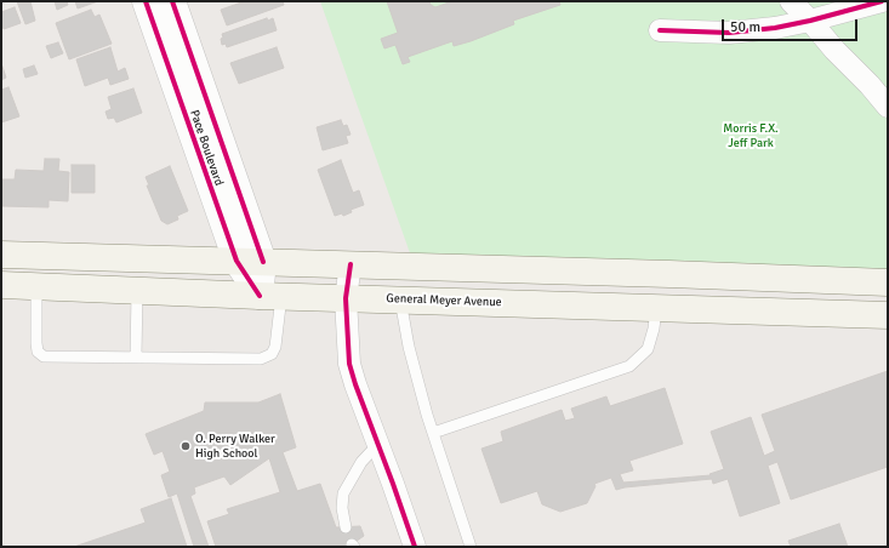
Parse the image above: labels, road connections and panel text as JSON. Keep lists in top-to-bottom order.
{
  "streets": {
    "main road": ["General Meyer Avenue"],
    "street": ["Pace Boulevard"]
  },
  "crossings": [
    ["Pace Boulevard", "General Meyer Avenue"]
  ],
  "parks": ["Morris F.X. Jeff Park"],
  "places": ["O. Perry Walker High School"],
  "scale_bar": "50 m"
}
